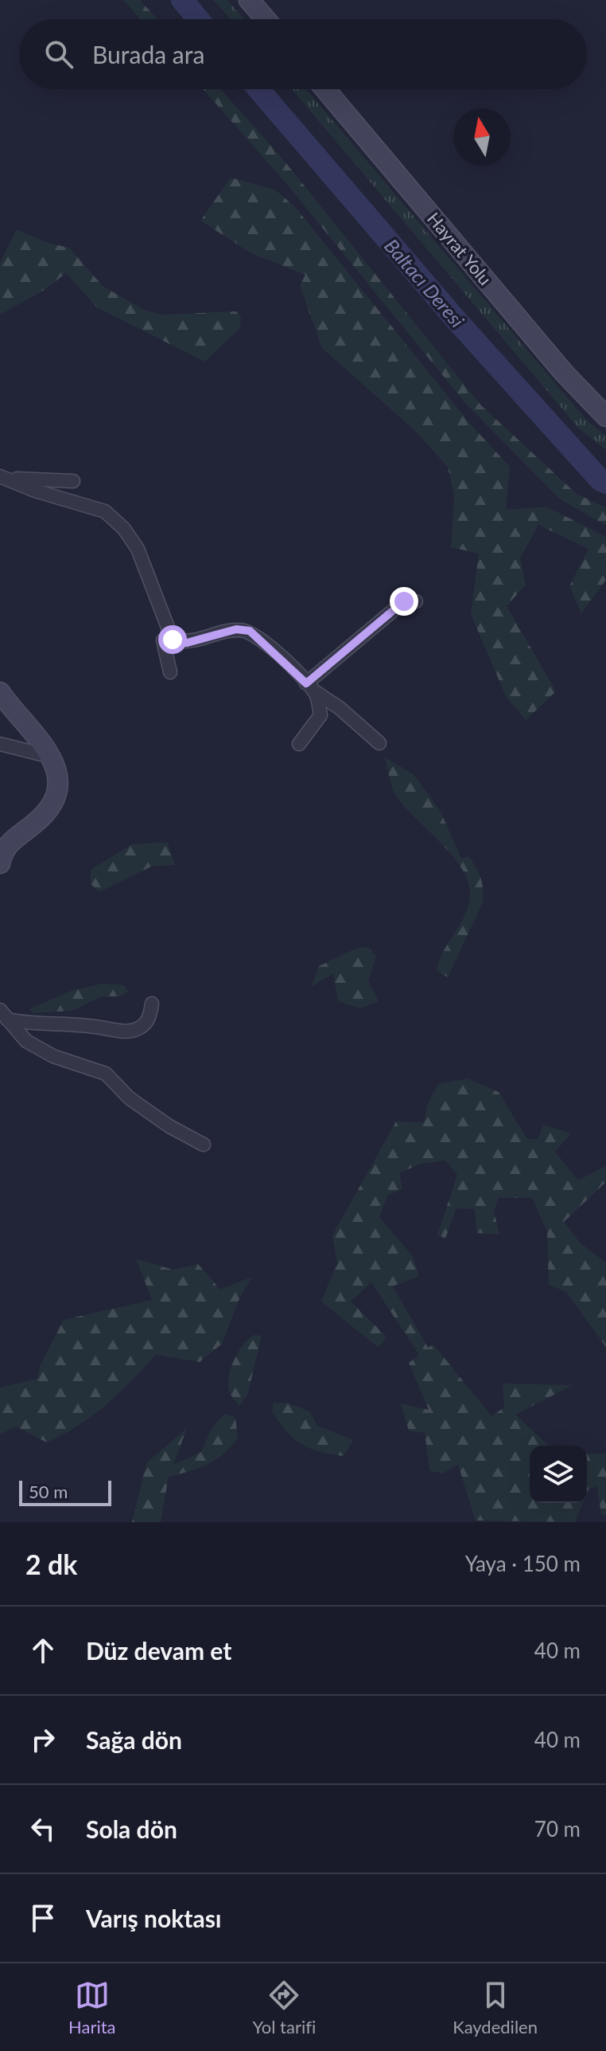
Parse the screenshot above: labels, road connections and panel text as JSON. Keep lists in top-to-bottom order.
{
  "streets": {
    "main road": ["Hayrat Yolu"]
  },
  "water": ["Baltacı Deresi"],
  "scale_bar": "50 m",
  "north": "top",
  "page": {
    "search": "Burada ara",
    "scale": "50 m",
    "heading": ["2 dk", "Yaya · 150 m"],
    "list": [
      ["Düz devam et", "40 m"],
      ["Sağa dön", "40 m"],
      ["Sola dön", "70 m"],
      "Varış noktası"
    ],
    "nav": ["Harita", "Yol tarifi", "Kaydedilen"]
  }
}
